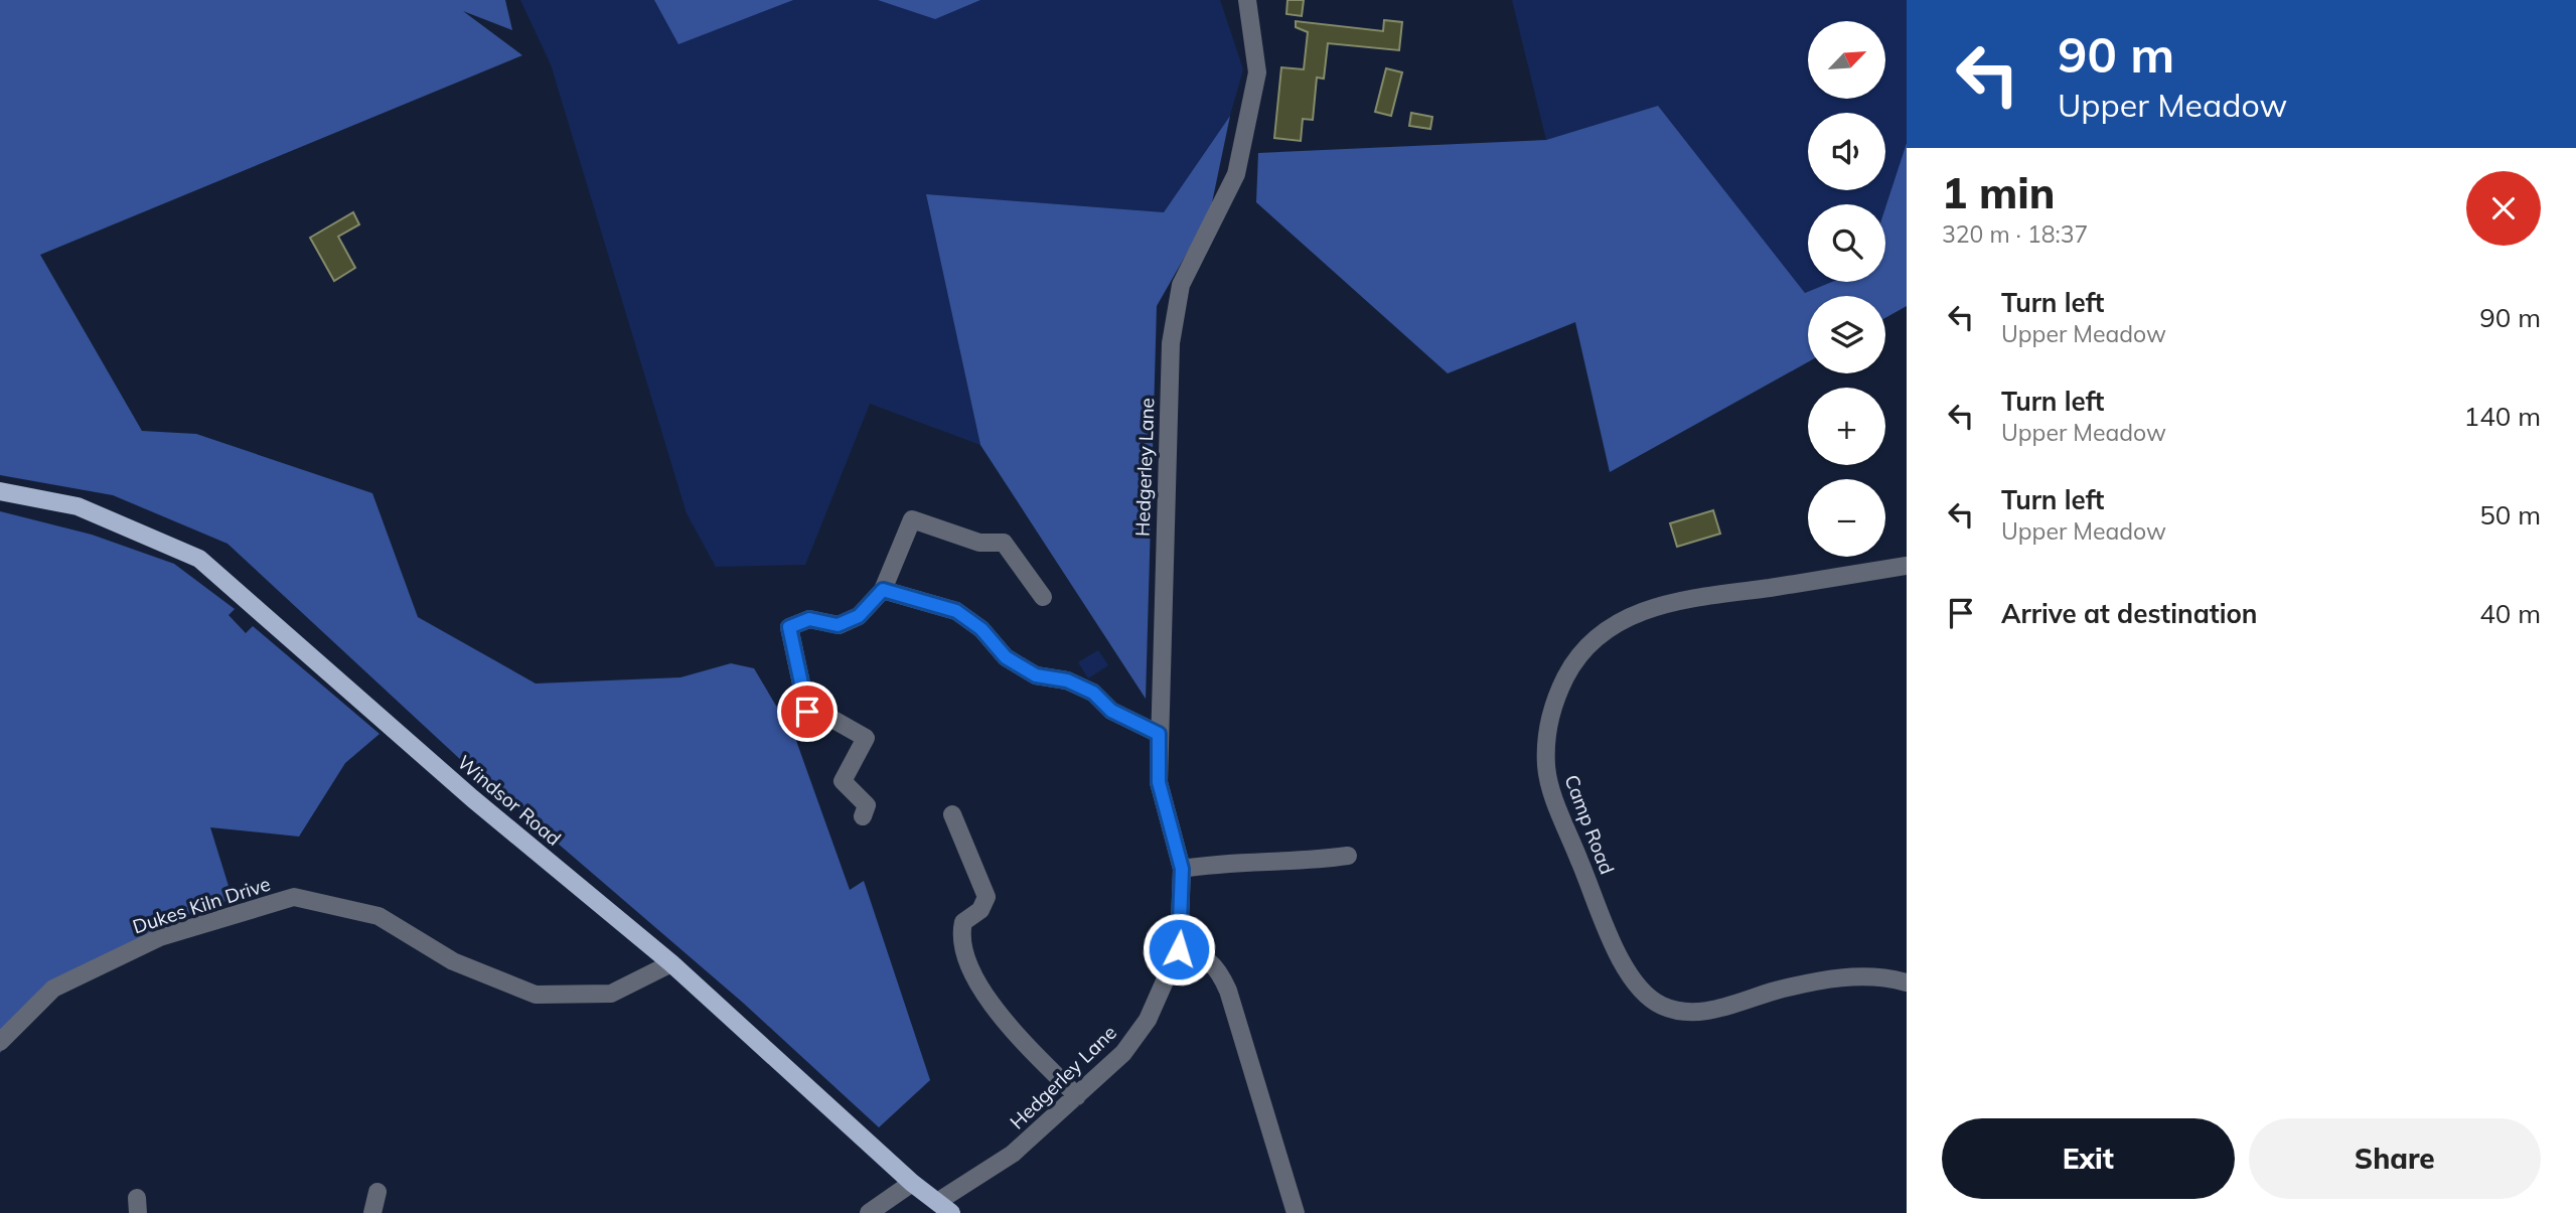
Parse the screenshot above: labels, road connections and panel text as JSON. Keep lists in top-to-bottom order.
{
  "streets": {
    "main road": ["Windsor Road"],
    "street": ["Hedgerley Lane", "Camp Road", "Dukes Kiln Drive"]
  },
  "crossings": [
    ["Hedgerley Lane", "Windsor Road"],
    ["Windsor Road", "Dukes Kiln Drive"]
  ],
  "north": "top right",
  "page": {
    "turn": ["90 m", "Upper Meadow"],
    "map_buttons": ["+", "−"],
    "heading": ["1 min", "320 m · 18:37"],
    "list": [
      {
        "name": "Turn left",
        "note": "Upper Meadow",
        "value": "90 m"
      },
      {
        "name": "Turn left",
        "note": "Upper Meadow",
        "value": "140 m"
      },
      {
        "name": "Turn left",
        "note": "Upper Meadow",
        "value": "50 m"
      },
      {
        "name": "Arrive at destination",
        "value": "40 m"
      }
    ],
    "buttons": ["Exit", "Share"]
  }
}
